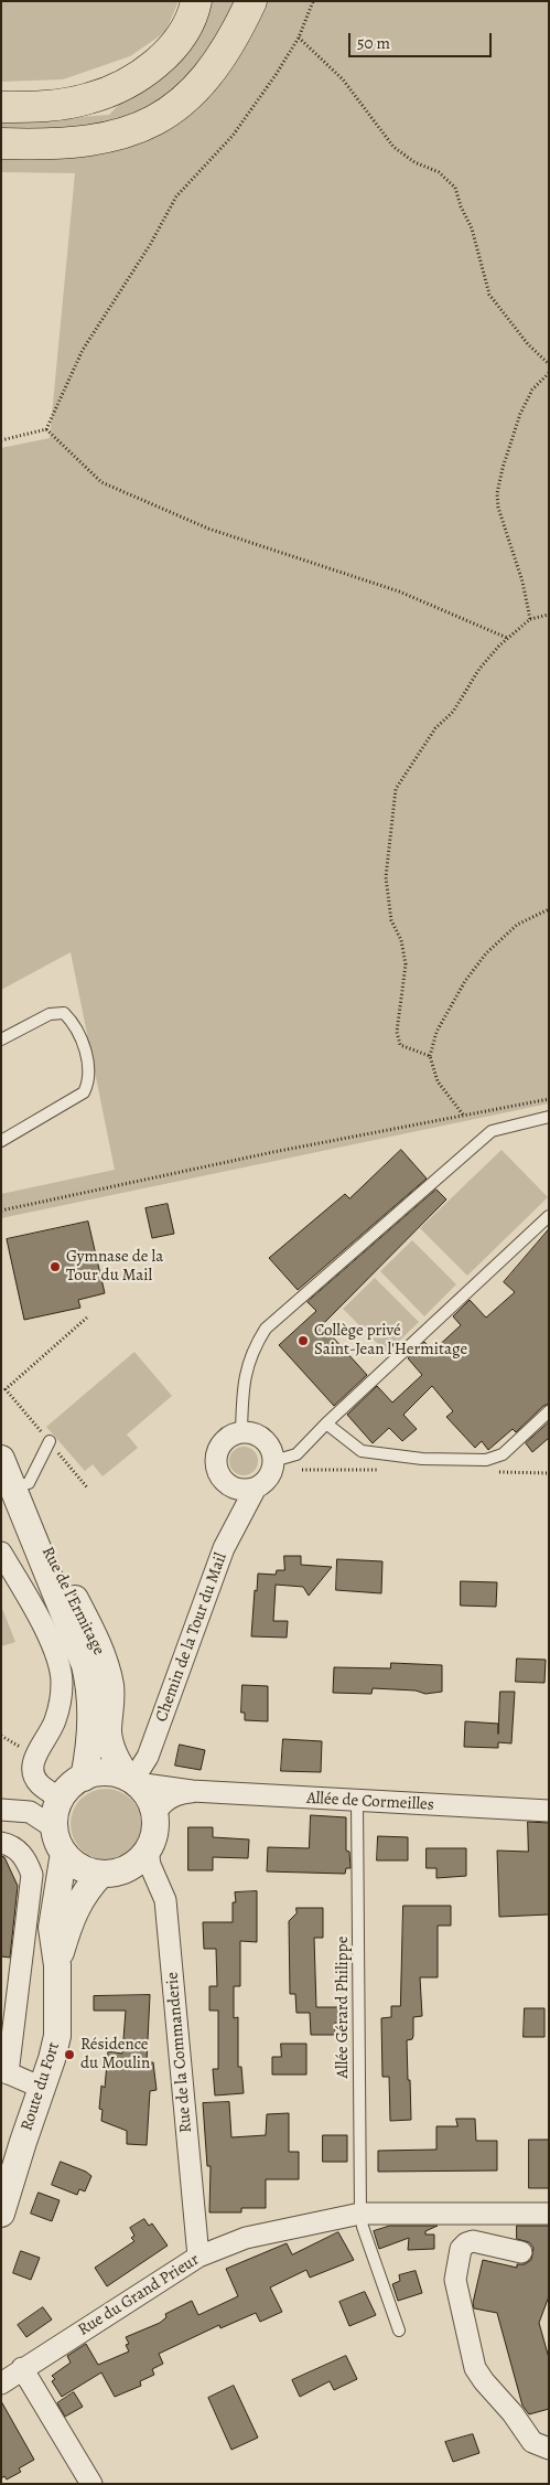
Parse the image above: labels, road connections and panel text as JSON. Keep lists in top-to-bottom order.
{
  "streets": {
    "street": [
      "Rue de l'Ermitage",
      "Chemin de la Tour du Mail",
      "Allée de Cormeilles",
      "Rue de la Commanderie",
      "Route du Fort",
      "Rue du Grand Prieur"
    ],
    "lane": ["Allée Gérard Philippe"]
  },
  "crossings": [
    ["Rue de l'Ermitage", "Chemin de la Tour du Mail"],
    ["Rue de l'Ermitage", "Allée de Cormeilles"],
    ["Rue de l'Ermitage", "Rue de la Commanderie"],
    ["Rue de l'Ermitage", "Route du Fort"],
    ["Chemin de la Tour du Mail", "Allée de Cormeilles"],
    ["Chemin de la Tour du Mail", "Rue de la Commanderie"],
    ["Chemin de la Tour du Mail", "Route du Fort"],
    ["Allée de Cormeilles", "Allée Gérard Philippe"],
    ["Allée de Cormeilles", "Rue de la Commanderie"],
    ["Allée de Cormeilles", "Route du Fort"],
    ["Allée Gérard Philippe", "Rue du Grand Prieur"],
    ["Rue de la Commanderie", "Route du Fort"],
    ["Rue de la Commanderie", "Rue du Grand Prieur"]
  ],
  "places": ["Gymnase de la Tour du Mail", "Collège privé Saint-Jean l'Hermitage", "Résidence du Moulin"],
  "scale_bar": "50 m"
}
